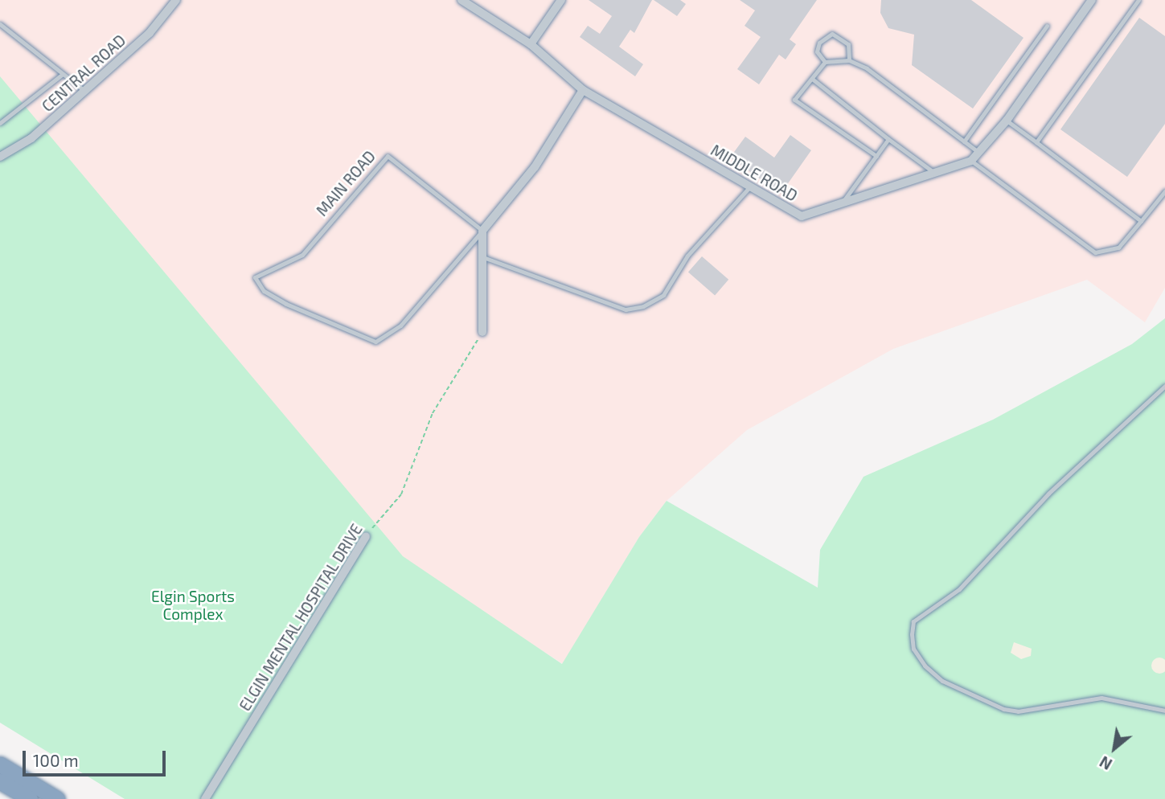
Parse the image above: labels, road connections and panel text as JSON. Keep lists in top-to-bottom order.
{
  "streets": {
    "street": ["CENTRAL ROAD", "MIDDLE ROAD", "ELGIN MENTAL HOSPITAL DRIVE"],
    "lane": ["MAIN ROAD"]
  },
  "parks": ["Elgin Sports Complex"],
  "scale_bar": "100 m",
  "north": "bottom left"
}
